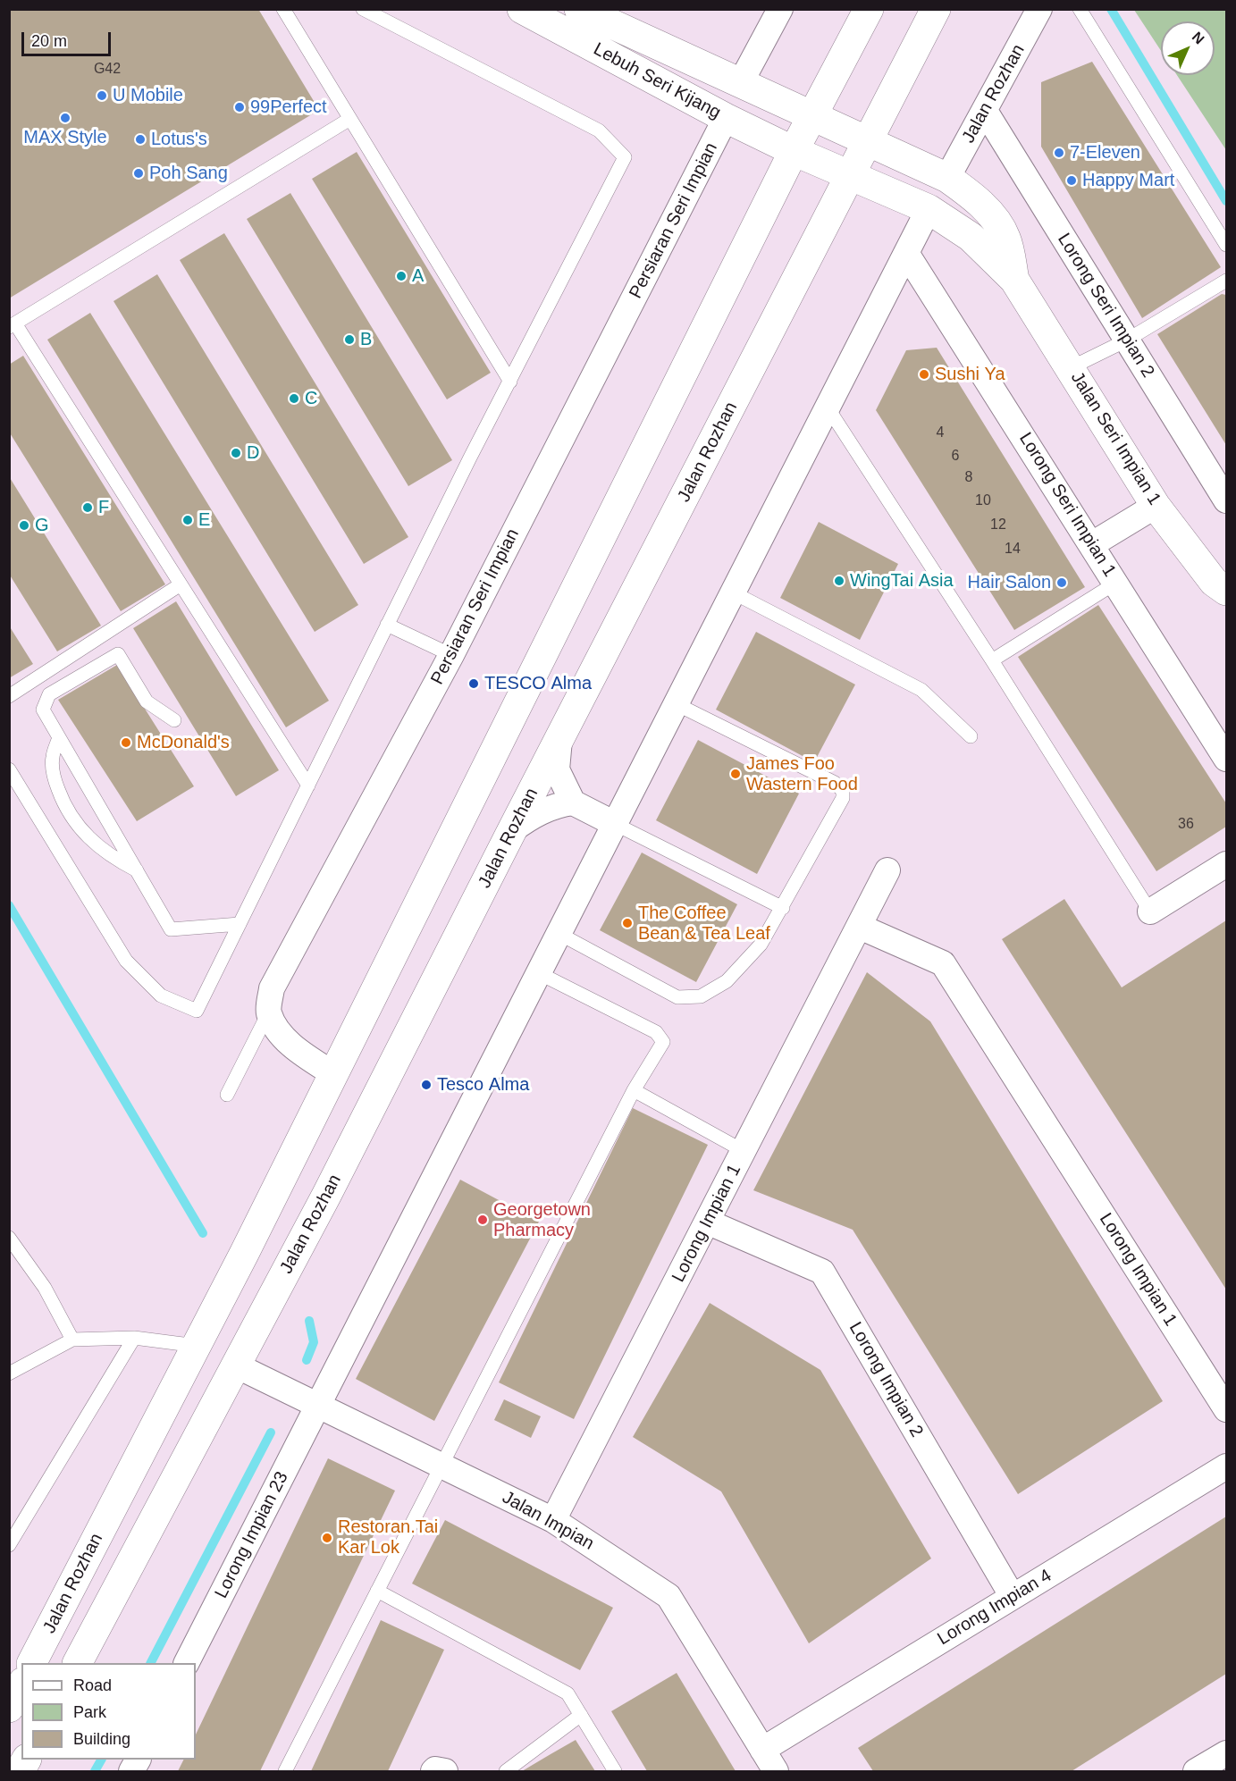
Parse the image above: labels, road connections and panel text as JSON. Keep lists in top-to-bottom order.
{
  "streets": {
    "main road": ["Lebuh Seri Kijang", "Jalan Rozhan", "Jalan Seri Impian 1"],
    "street": [
      "Persiaran Seri Impian",
      "Lorong Seri Impian 2",
      "Lorong Seri Impian 1",
      "Lorong Impian 1",
      "Lorong Impian 2",
      "Jalan Impian",
      "Lorong Impian 23",
      "Lorong Impian 4"
    ]
  },
  "crossings": [
    ["Lebuh Seri Kijang", "Jalan Rozhan"],
    ["Lebuh Seri Kijang", "Persiaran Seri Impian"],
    ["Lebuh Seri Kijang", "Jalan Seri Impian 1"],
    ["Jalan Rozhan", "Lorong Seri Impian 2"],
    ["Jalan Rozhan", "Jalan Seri Impian 1"],
    ["Jalan Rozhan", "Jalan Impian"],
    ["Lorong Impian 1", "Lorong Impian 2"],
    ["Lorong Impian 1", "Jalan Impian"],
    ["Lorong Impian 2", "Lorong Impian 4"],
    ["Jalan Impian", "Lorong Impian 23"],
    ["Jalan Impian", "Lorong Impian 4"]
  ],
  "places": [
    "U Mobile",
    "99Perfect",
    "MAX Style",
    "Lotus's",
    "7-Eleven",
    "Poh Sang",
    "Happy Mart",
    "A",
    "B",
    "Sushi Ya",
    "C",
    "D",
    "F",
    "E",
    "G",
    "WingTai Asia",
    "Hair Salon",
    "TESCO Alma",
    "McDonald's",
    "James Foo Wastern Food",
    "The Coffee Bean & Tea Leaf",
    "Tesco Alma",
    "Georgetown Pharmacy",
    "Restoran.Tai Kar Lok"
  ],
  "house_numbers": [
    "G42",
    "4",
    "6",
    "8",
    "10",
    "12",
    "14",
    "36"
  ],
  "legend": ["Road", "Park", "Building"],
  "scale_bar": "20 m",
  "north": "top right"
}
